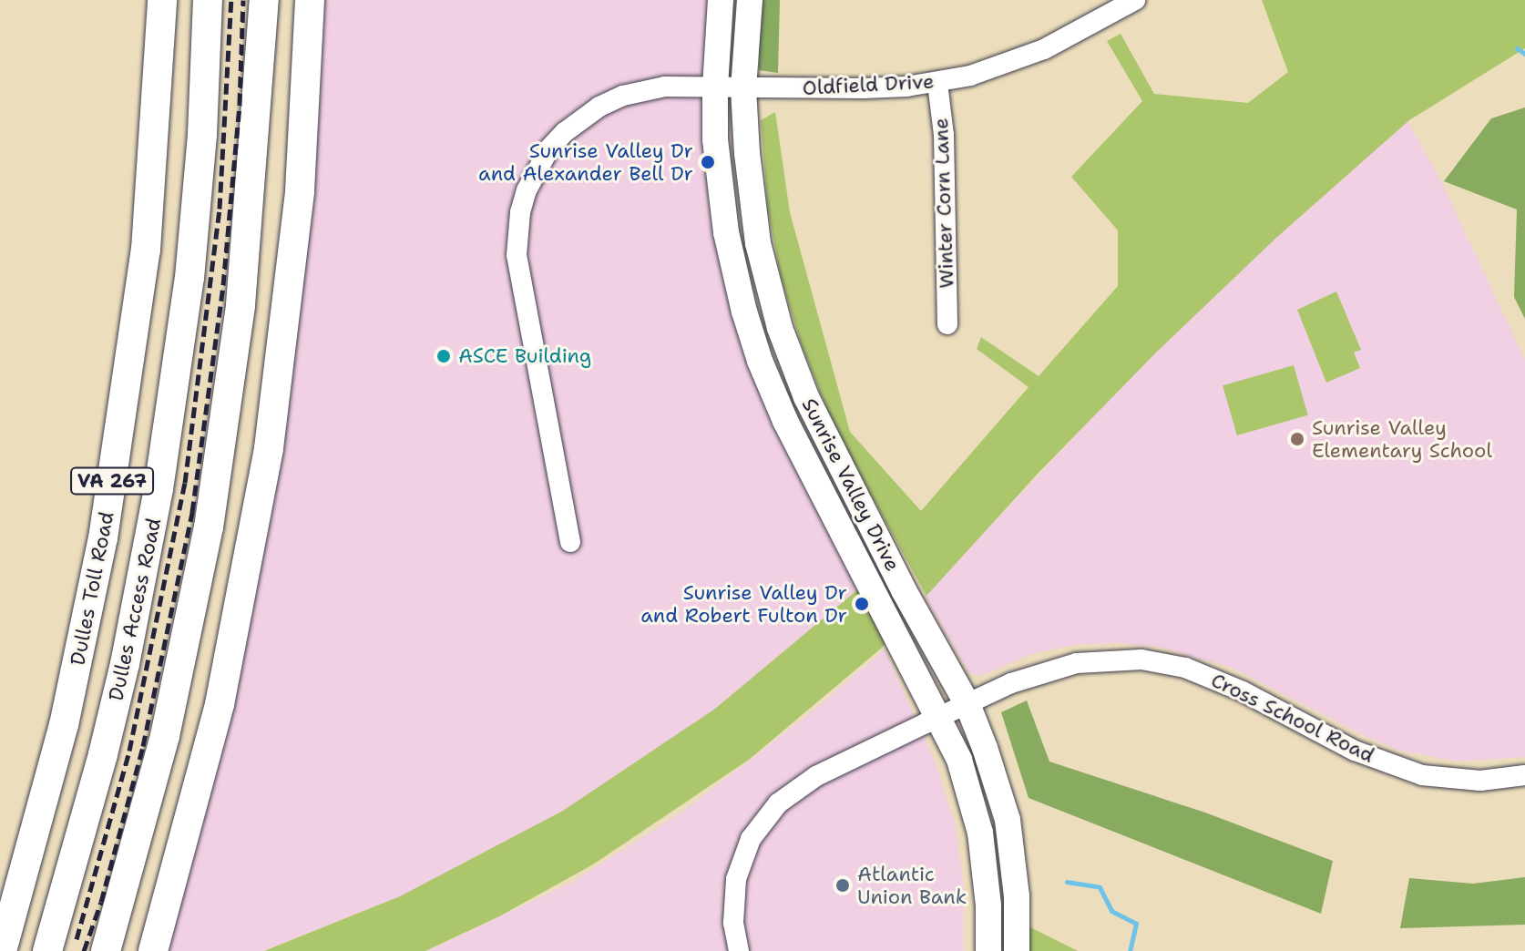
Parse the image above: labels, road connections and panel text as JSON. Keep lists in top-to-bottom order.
{
  "streets": {
    "highway": ["VA 267", "Dulles Toll Road", "Dulles Access Road"],
    "main road": ["Sunrise Valley Drive"],
    "street": ["Oldfield Drive", "Winter Corn Lane", "Cross School Road"]
  },
  "crossings": [
    ["Oldfield Drive", "Winter Corn Lane"],
    ["Oldfield Drive", "Sunrise Valley Drive"],
    ["Sunrise Valley Drive", "Cross School Road"]
  ],
  "places": [
    "Sunrise Valley Dr and Alexander Bell Dr",
    "ASCE Building",
    "Sunrise Valley Elementary School",
    "Sunrise Valley Dr and Robert Fulton Dr",
    "Atlantic Union Bank"
  ]
}
